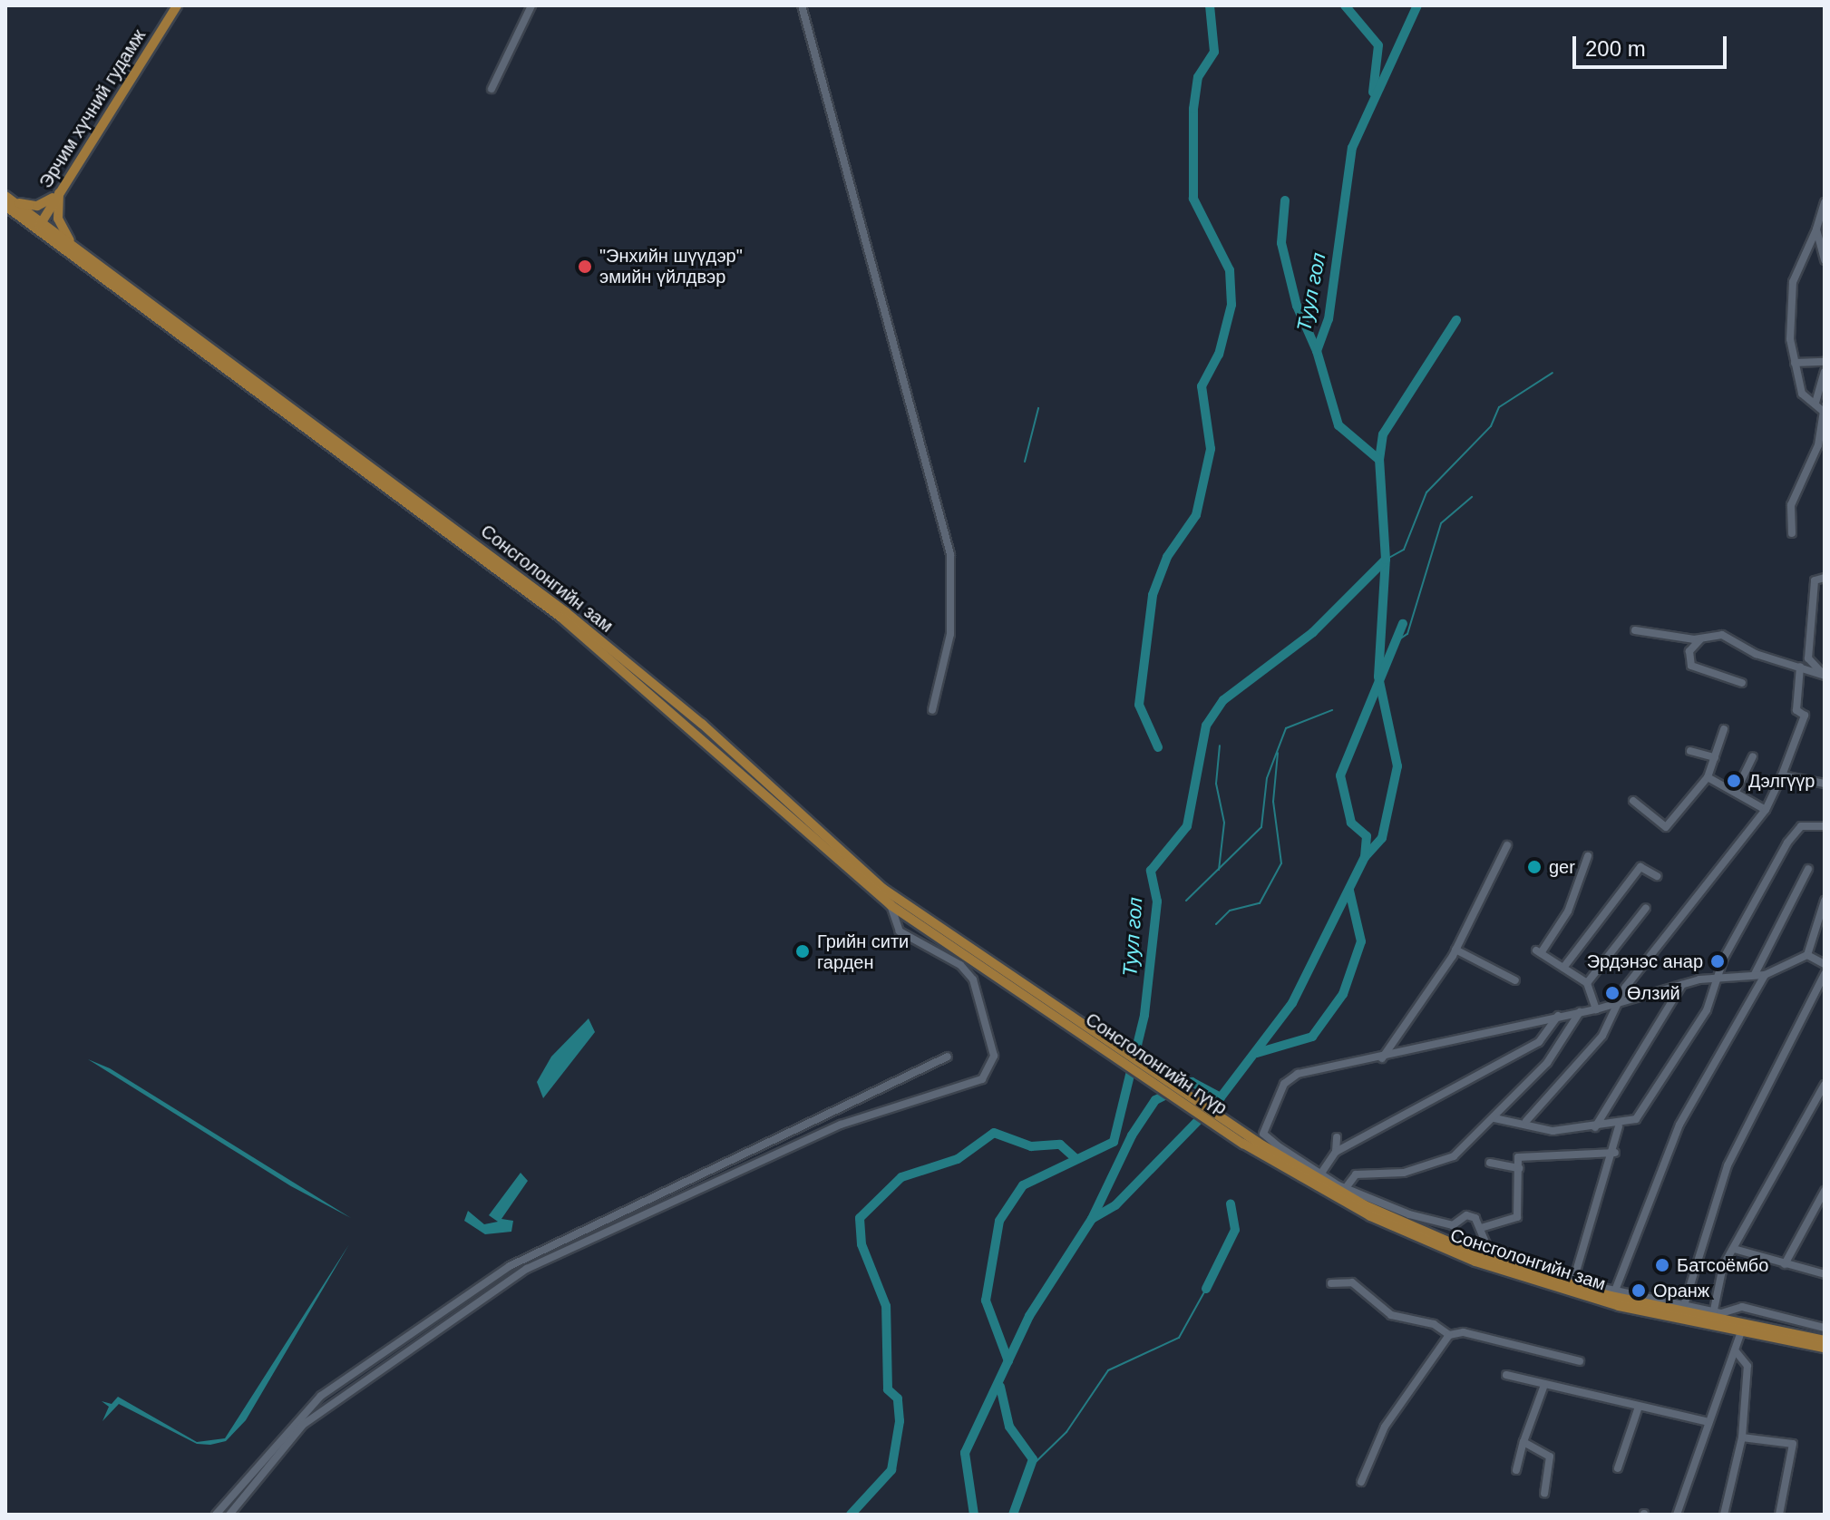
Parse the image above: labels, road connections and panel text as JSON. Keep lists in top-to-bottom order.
{
  "streets": {
    "main road": ["Эрчим хүчний гудамж", "Сонсголонгийн зам", "Сонсголонгийн гүүр"]
  },
  "crossings": [
    ["Эрчим хүчний гудамж", "Сонсголонгийн зам"],
    ["Сонсголонгийн зам", "Сонсголонгийн гүүр"]
  ],
  "water": ["Туул гол"],
  "places": [
    "\"Энхийн шүүдэр\" эмийн үйлдвэр",
    "Дэлгүүр",
    "ger",
    "Грийн сити гарден",
    "Эрдэнэс анар",
    "Өлзий",
    "Батсоёмбо",
    "Оранж"
  ],
  "scale_bar": "200 m"
}
